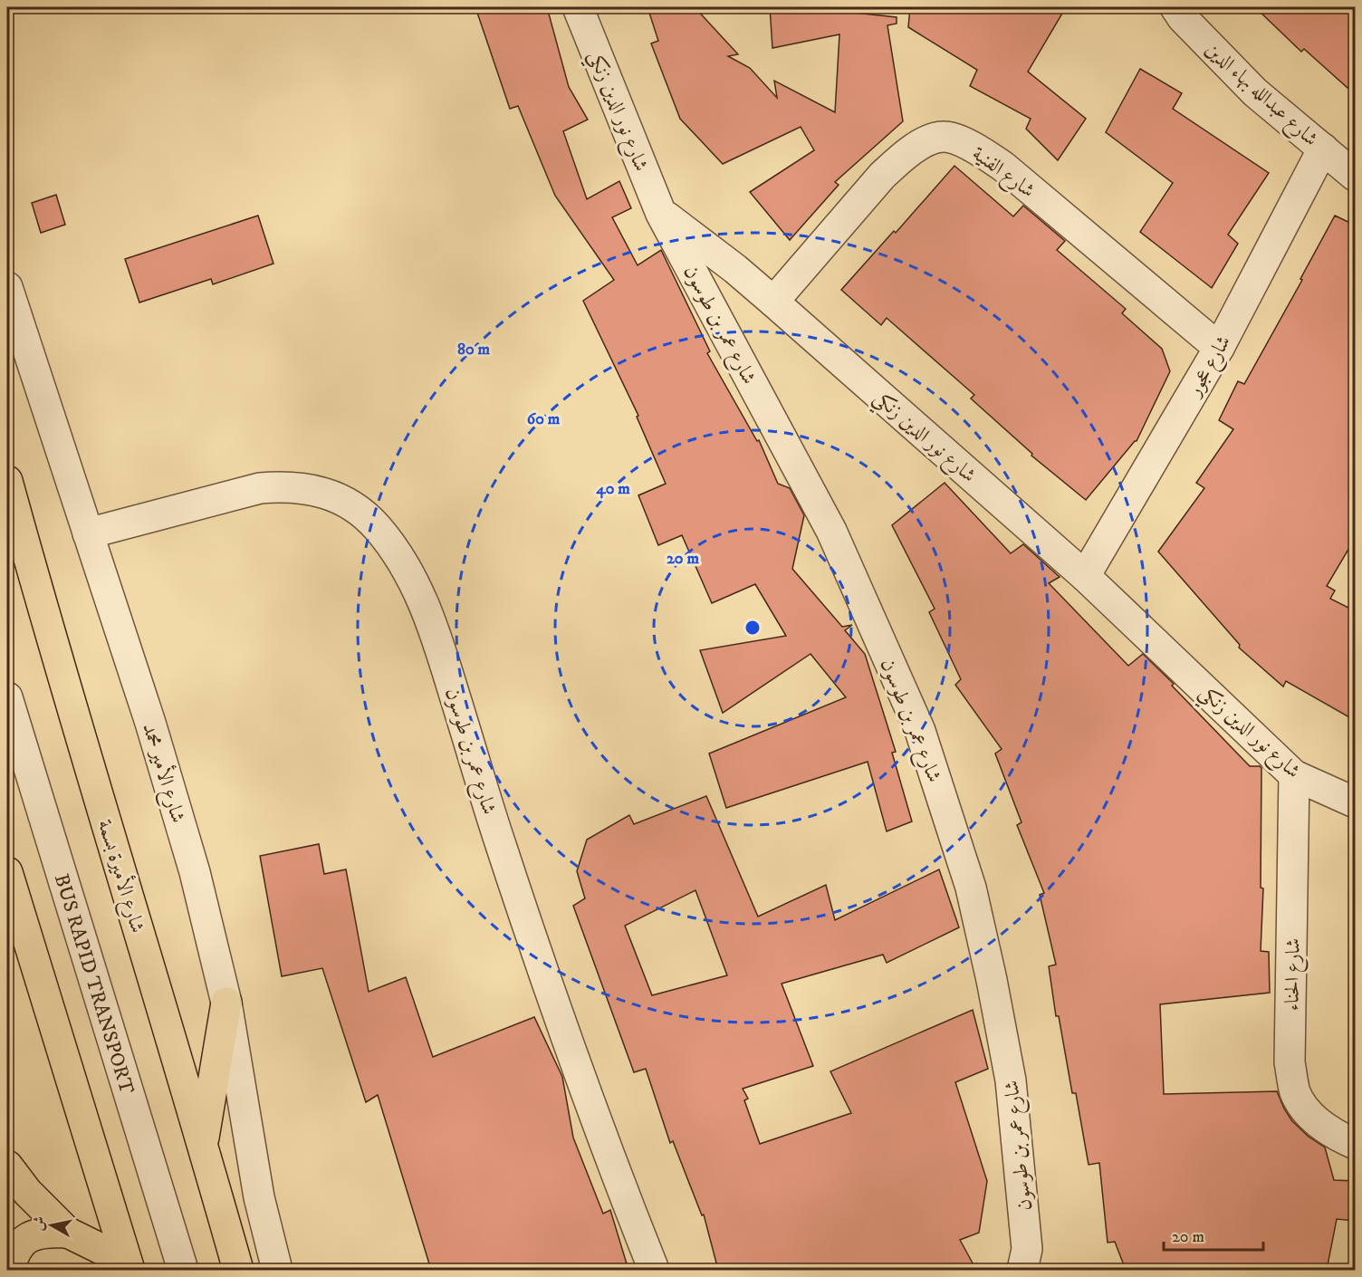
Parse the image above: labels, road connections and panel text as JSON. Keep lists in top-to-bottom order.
{
  "streets": {
    "main road": ["شارع الأميرة بسمة"],
    "street": [
      "شارع عبدالله بهاء الدين",
      "شارع نور الدين زنكي",
      "شارع الفنية",
      "شارع عمر بن طوسون",
      "شارع عجور",
      "شارع الأمير محمد",
      "شارع الحناء",
      "BUS RAPID TRANSPORT"
    ]
  },
  "crossings": [
    ["شارع عبدالله بهاء الدين", "شارع عجور"],
    ["شارع نور الدين زنكي", "شارع الفنية"],
    ["شارع نور الدين زنكي", "شارع عمر بن طوسون"],
    ["شارع نور الدين زنكي", "شارع عجور"],
    ["شارع نور الدين زنكي", "شارع الحناء"],
    ["شارع الفنية", "شارع عجور"],
    ["شارع عمر بن طوسون", "شارع الأمير محمد"]
  ],
  "scale_bar": "20 m",
  "north": "left",
  "rings": [
    "80 m",
    "60 m",
    "40 m",
    "20 m"
  ]
}
